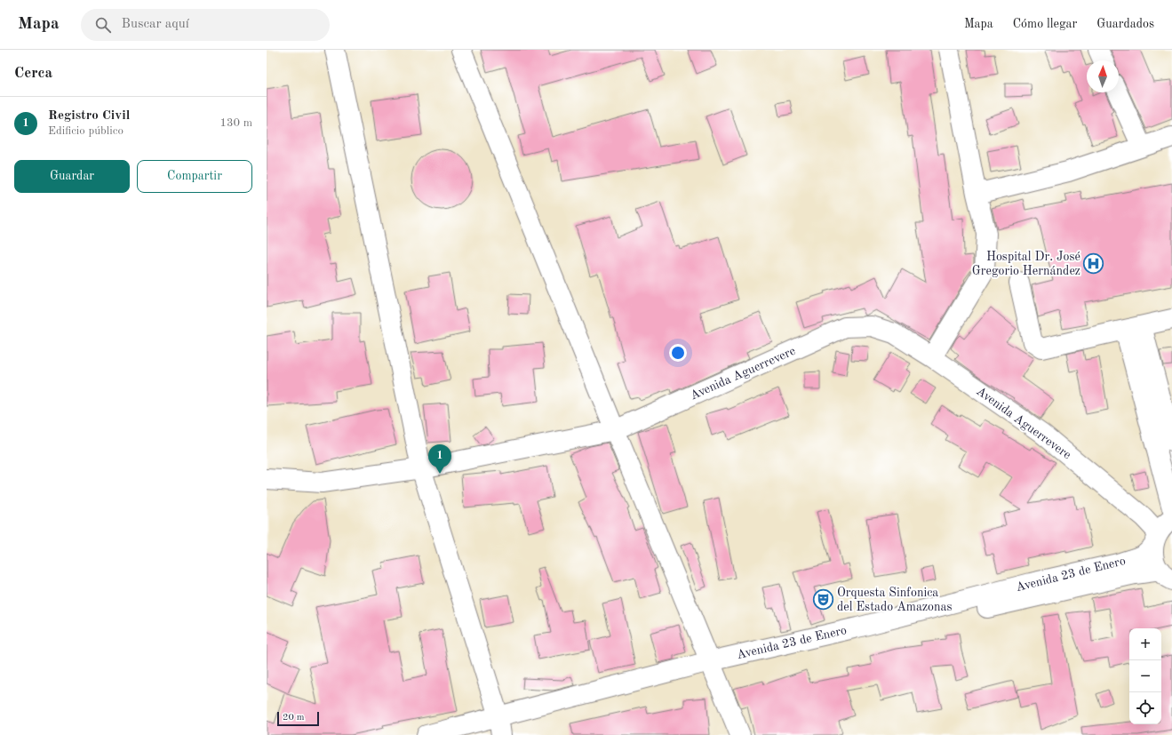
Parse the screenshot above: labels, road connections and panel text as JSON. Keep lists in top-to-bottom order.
{
  "streets": {
    "street": ["Avenida Aguerrevere", "Avenida 23 de Enero"]
  },
  "crossings": [
    ["Avenida Aguerrevere", "Avenida 23 de Enero"]
  ],
  "places": {
    "hospital": ["Hospital Dr. José Gregorio Hernández"],
    "theatre": ["Orquesta Sinfonica del Estado Amazonas"]
  },
  "scale_bar": "20 m",
  "north": "top",
  "page": {
    "header": "Mapa",
    "search": "Buscar aquí",
    "nav": ["Mapa", "Cómo llegar", "Guardados"],
    "heading": "Cerca",
    "list": [
      {
        "mark": "1",
        "name": "Registro Civil",
        "note": "Edificio público",
        "value": "130 m"
      }
    ],
    "buttons": ["Guardar", "Compartir"],
    "pins": "1",
    "map_buttons": ["+", "−"],
    "scale": "20 m"
  }
}
